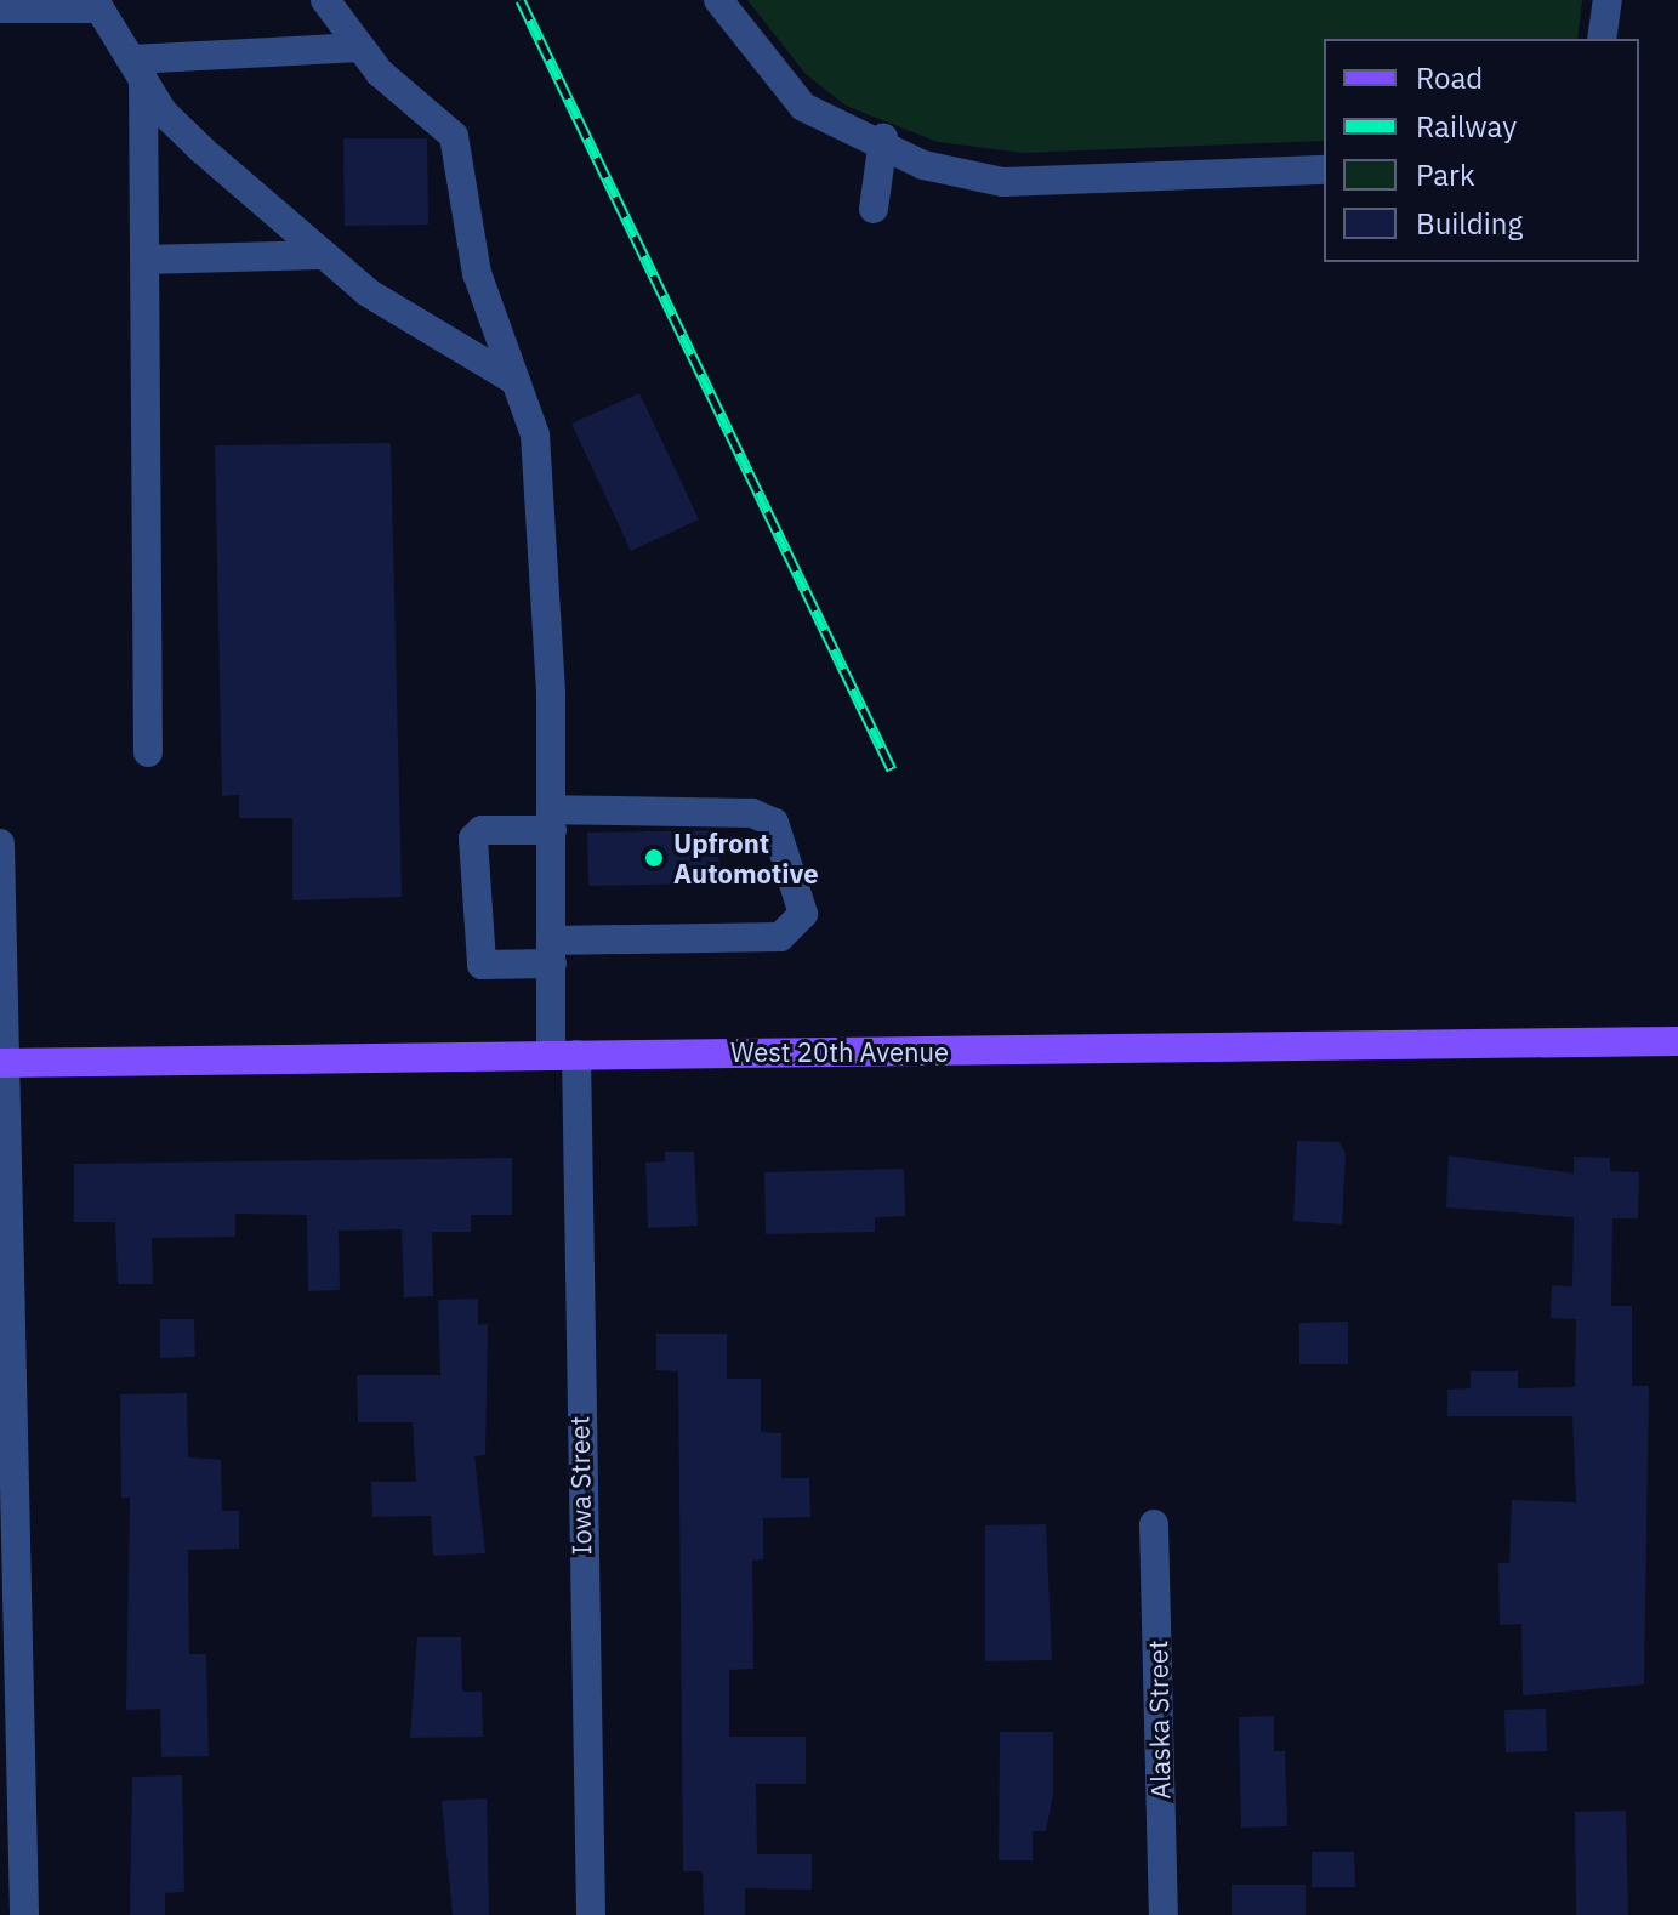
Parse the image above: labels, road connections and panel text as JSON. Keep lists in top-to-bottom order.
{
  "streets": {
    "main road": ["West 20th Avenue"],
    "street": ["Iowa Street", "Alaska Street"]
  },
  "crossings": [
    ["West 20th Avenue", "Iowa Street"]
  ],
  "places": ["Upfront Automotive"],
  "legend": [
    "Road",
    "Railway",
    "Park",
    "Building"
  ]
}
